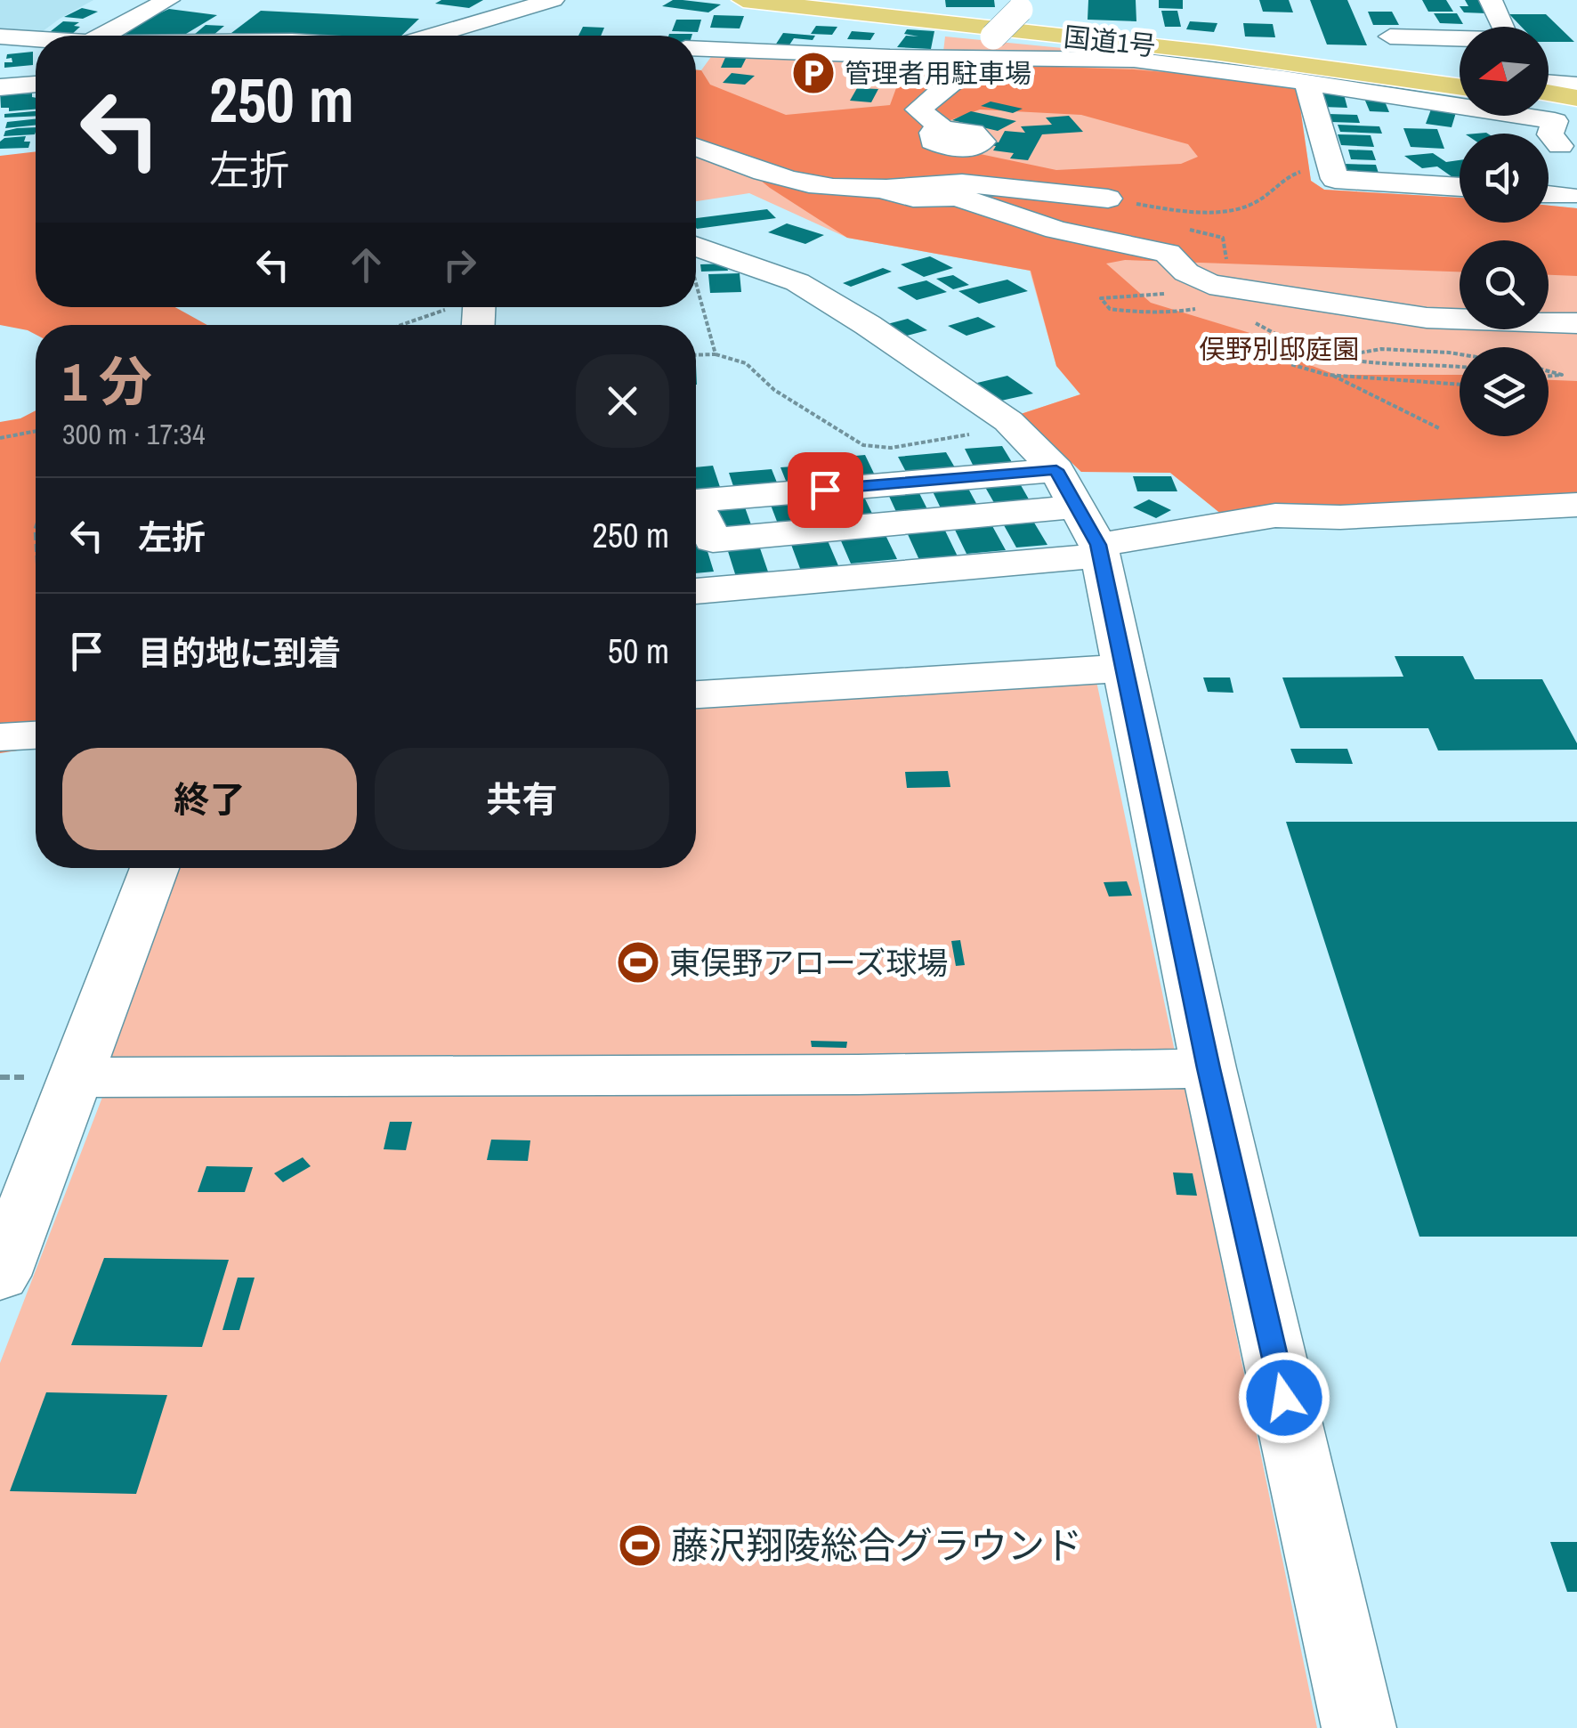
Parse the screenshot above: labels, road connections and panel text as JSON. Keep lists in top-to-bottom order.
{
  "streets": {
    "highway": ["国道1号"]
  },
  "parks": ["俣野別邸庭園"],
  "places": {
    "parking": ["管理者用駐車場"],
    "sports": ["東俣野アローズ球場", "藤沢翔陵総合グラウンド"]
  },
  "north": "left",
  "page": {
    "turn": ["250 m", "左折"],
    "heading": ["1 分", "300 m · 17:34"],
    "list": [
      {
        "name": "左折",
        "value": "250 m"
      },
      {
        "name": "目的地に到着",
        "value": "50 m"
      }
    ],
    "buttons": ["終了", "共有"]
  }
}
